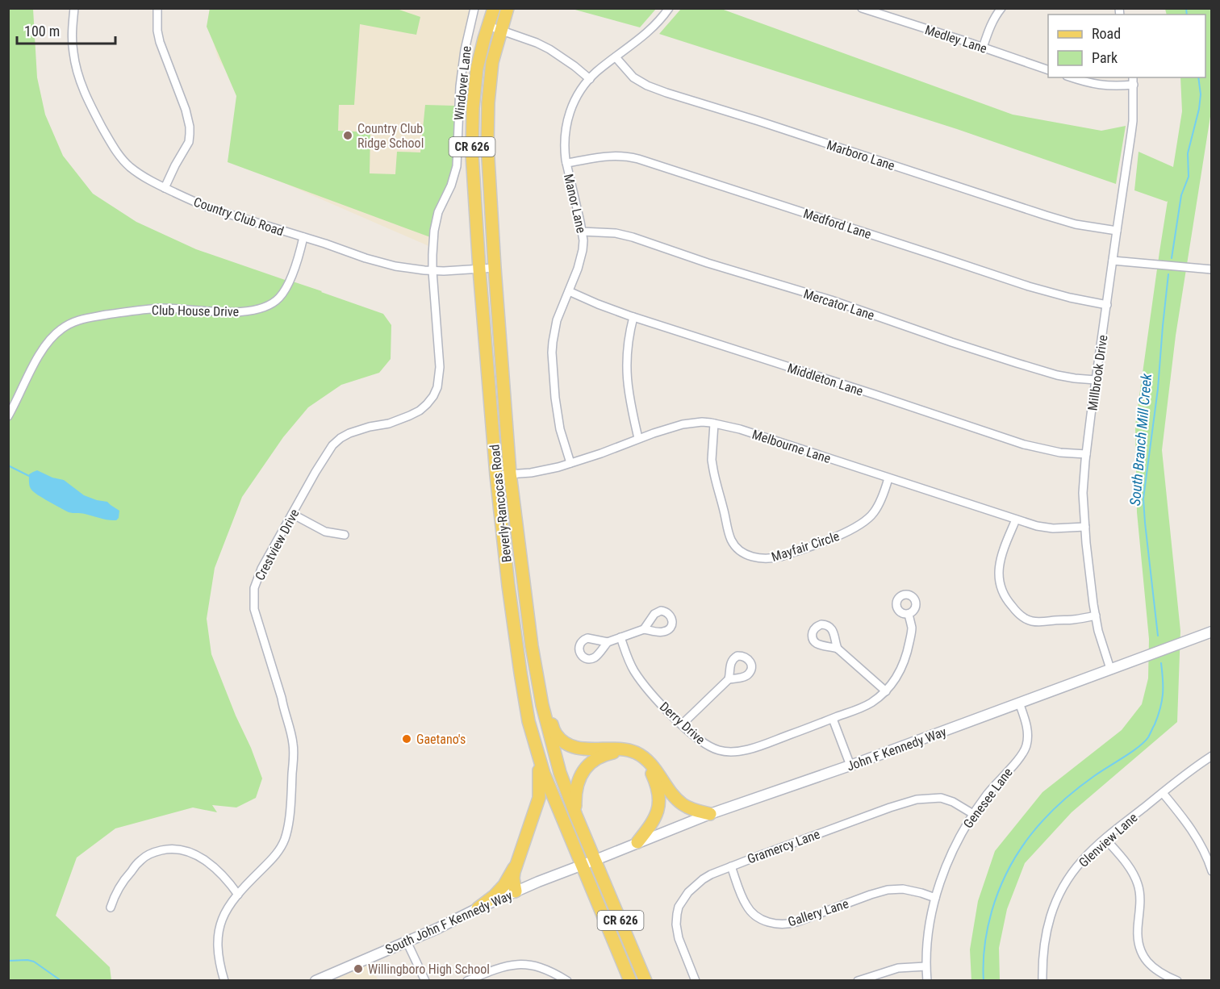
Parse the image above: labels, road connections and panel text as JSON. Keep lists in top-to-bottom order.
{
  "streets": {
    "main road": ["CR 626", "Beverly-Rancocas Road"],
    "street": [
      "Medley Lane",
      "Windover Lane",
      "Marboro Lane",
      "Manor Lane",
      "Country Club Road",
      "Medford Lane",
      "Mercator Lane",
      "Club House Drive",
      "Millbrook Drive",
      "Middleton Lane",
      "Melbourne Lane",
      "Crestview Drive",
      "Mayfair Circle",
      "Derry Drive",
      "John F Kennedy Way",
      "Genesee Lane",
      "Glenview Lane",
      "Gramercy Lane",
      "Gallery Lane",
      "South John F Kennedy Way"
    ]
  },
  "crossings": [
    ["Windover Lane", "Country Club Road"],
    ["Windover Lane", "Crestview Drive"],
    ["Marboro Lane", "Manor Lane"],
    ["Marboro Lane", "Millbrook Drive"],
    ["Manor Lane", "Medford Lane"],
    ["Manor Lane", "Mercator Lane"],
    ["Manor Lane", "Middleton Lane"],
    ["Manor Lane", "Melbourne Lane"],
    ["Country Club Road", "Club House Drive"],
    ["Country Club Road", "Beverly-Rancocas Road"],
    ["Country Club Road", "Crestview Drive"],
    ["Medford Lane", "Millbrook Drive"],
    ["Mercator Lane", "Millbrook Drive"],
    ["Millbrook Drive", "Middleton Lane"],
    ["Millbrook Drive", "Melbourne Lane"],
    ["Millbrook Drive", "John F Kennedy Way"],
    ["Melbourne Lane", "Beverly-Rancocas Road"],
    ["Melbourne Lane", "Mayfair Circle"],
    ["Beverly-Rancocas Road", "John F Kennedy Way"],
    ["Beverly-Rancocas Road", "South John F Kennedy Way"],
    ["John F Kennedy Way", "Genesee Lane"],
    ["John F Kennedy Way", "South John F Kennedy Way"],
    ["Genesee Lane", "Gramercy Lane"],
    ["Genesee Lane", "Gallery Lane"],
    ["Gramercy Lane", "Gallery Lane"]
  ],
  "water": ["South Branch Mill Creek"],
  "places": ["Country Club Ridge School", "Gaetano's", "Willingboro High School"],
  "legend": ["Road", "Park"],
  "scale_bar": "100 m"
}
